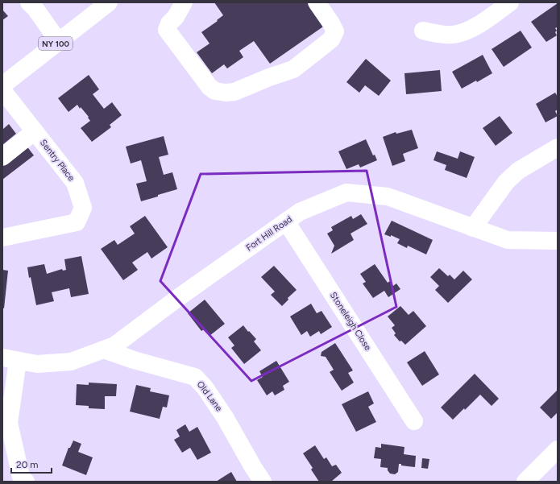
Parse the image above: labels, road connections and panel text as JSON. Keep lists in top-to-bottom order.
{
  "streets": {
    "street": [
      "NY 100",
      "Sentry Place",
      "Fort Hill Road",
      "Stoneleigh Close",
      "Old Lane"
    ]
  },
  "crossings": [
    ["Fort Hill Road", "Stoneleigh Close"],
    ["Fort Hill Road", "Old Lane"]
  ],
  "scale_bar": "20 m"
}
